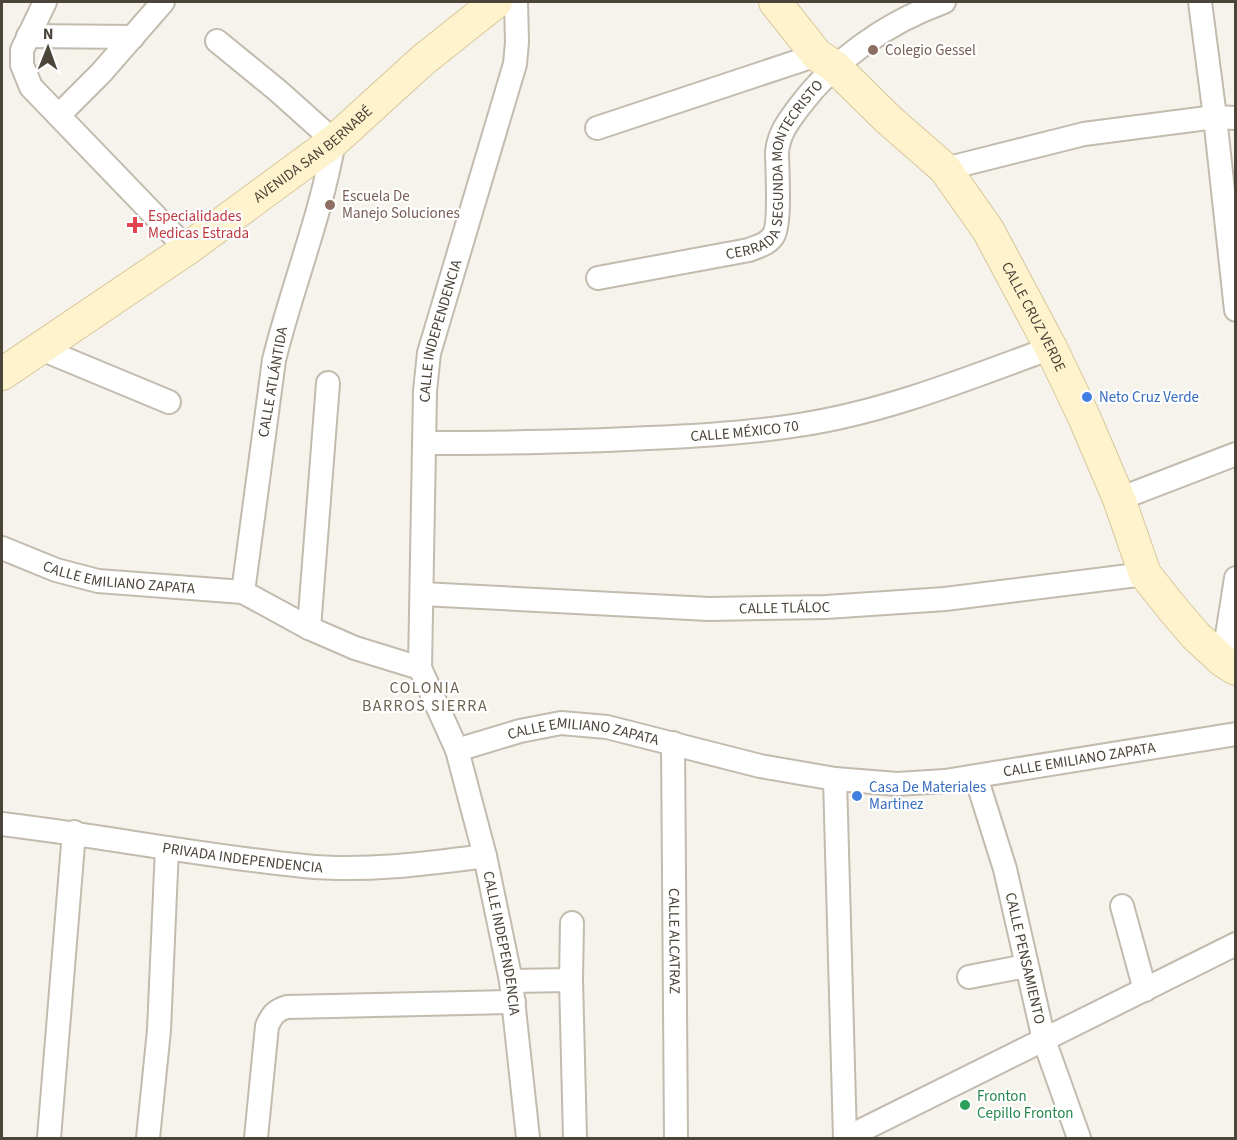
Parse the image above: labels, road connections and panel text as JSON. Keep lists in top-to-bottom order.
{
  "streets": {
    "street": [
      "AVENIDA SAN BERNABÉ",
      "CERRADA SEGUNDA MONTECRISTO",
      "CALLE CRUZ VERDE",
      "CALLE INDEPENDENCIA",
      "CALLE ATLÁNTIDA",
      "CALLE MÉXICO 70",
      "CALLE EMILIANO ZAPATA",
      "CALLE TLÁLOC",
      "PRIVADA INDEPENDENCIA",
      "CALLE ALCATRAZ",
      "CALLE PENSAMIENTO"
    ]
  },
  "crossings": [
    ["AVENIDA SAN BERNABÉ", "CALLE ATLÁNTIDA"],
    ["CERRADA SEGUNDA MONTECRISTO", "CALLE CRUZ VERDE"],
    ["CALLE CRUZ VERDE", "CALLE MÉXICO 70"],
    ["CALLE CRUZ VERDE", "CALLE TLÁLOC"],
    ["CALLE INDEPENDENCIA", "CALLE MÉXICO 70"],
    ["CALLE INDEPENDENCIA", "CALLE EMILIANO ZAPATA"],
    ["CALLE INDEPENDENCIA", "CALLE TLÁLOC"],
    ["CALLE INDEPENDENCIA", "PRIVADA INDEPENDENCIA"],
    ["CALLE ATLÁNTIDA", "CALLE EMILIANO ZAPATA"],
    ["CALLE EMILIANO ZAPATA", "CALLE ALCATRAZ"],
    ["CALLE EMILIANO ZAPATA", "CALLE PENSAMIENTO"]
  ],
  "districts": ["COLONIA BARROS SIERRA"],
  "places": {
    "other": [
      "Colegio Gessel",
      "Escuela De Manejo Soluciones",
      "Neto Cruz Verde",
      "Casa De Materiales Martinez",
      "Fronton Cepillo Fronton"
    ],
    "health": ["Especialidades Medicas Estrada"]
  },
  "north": "top"
}
